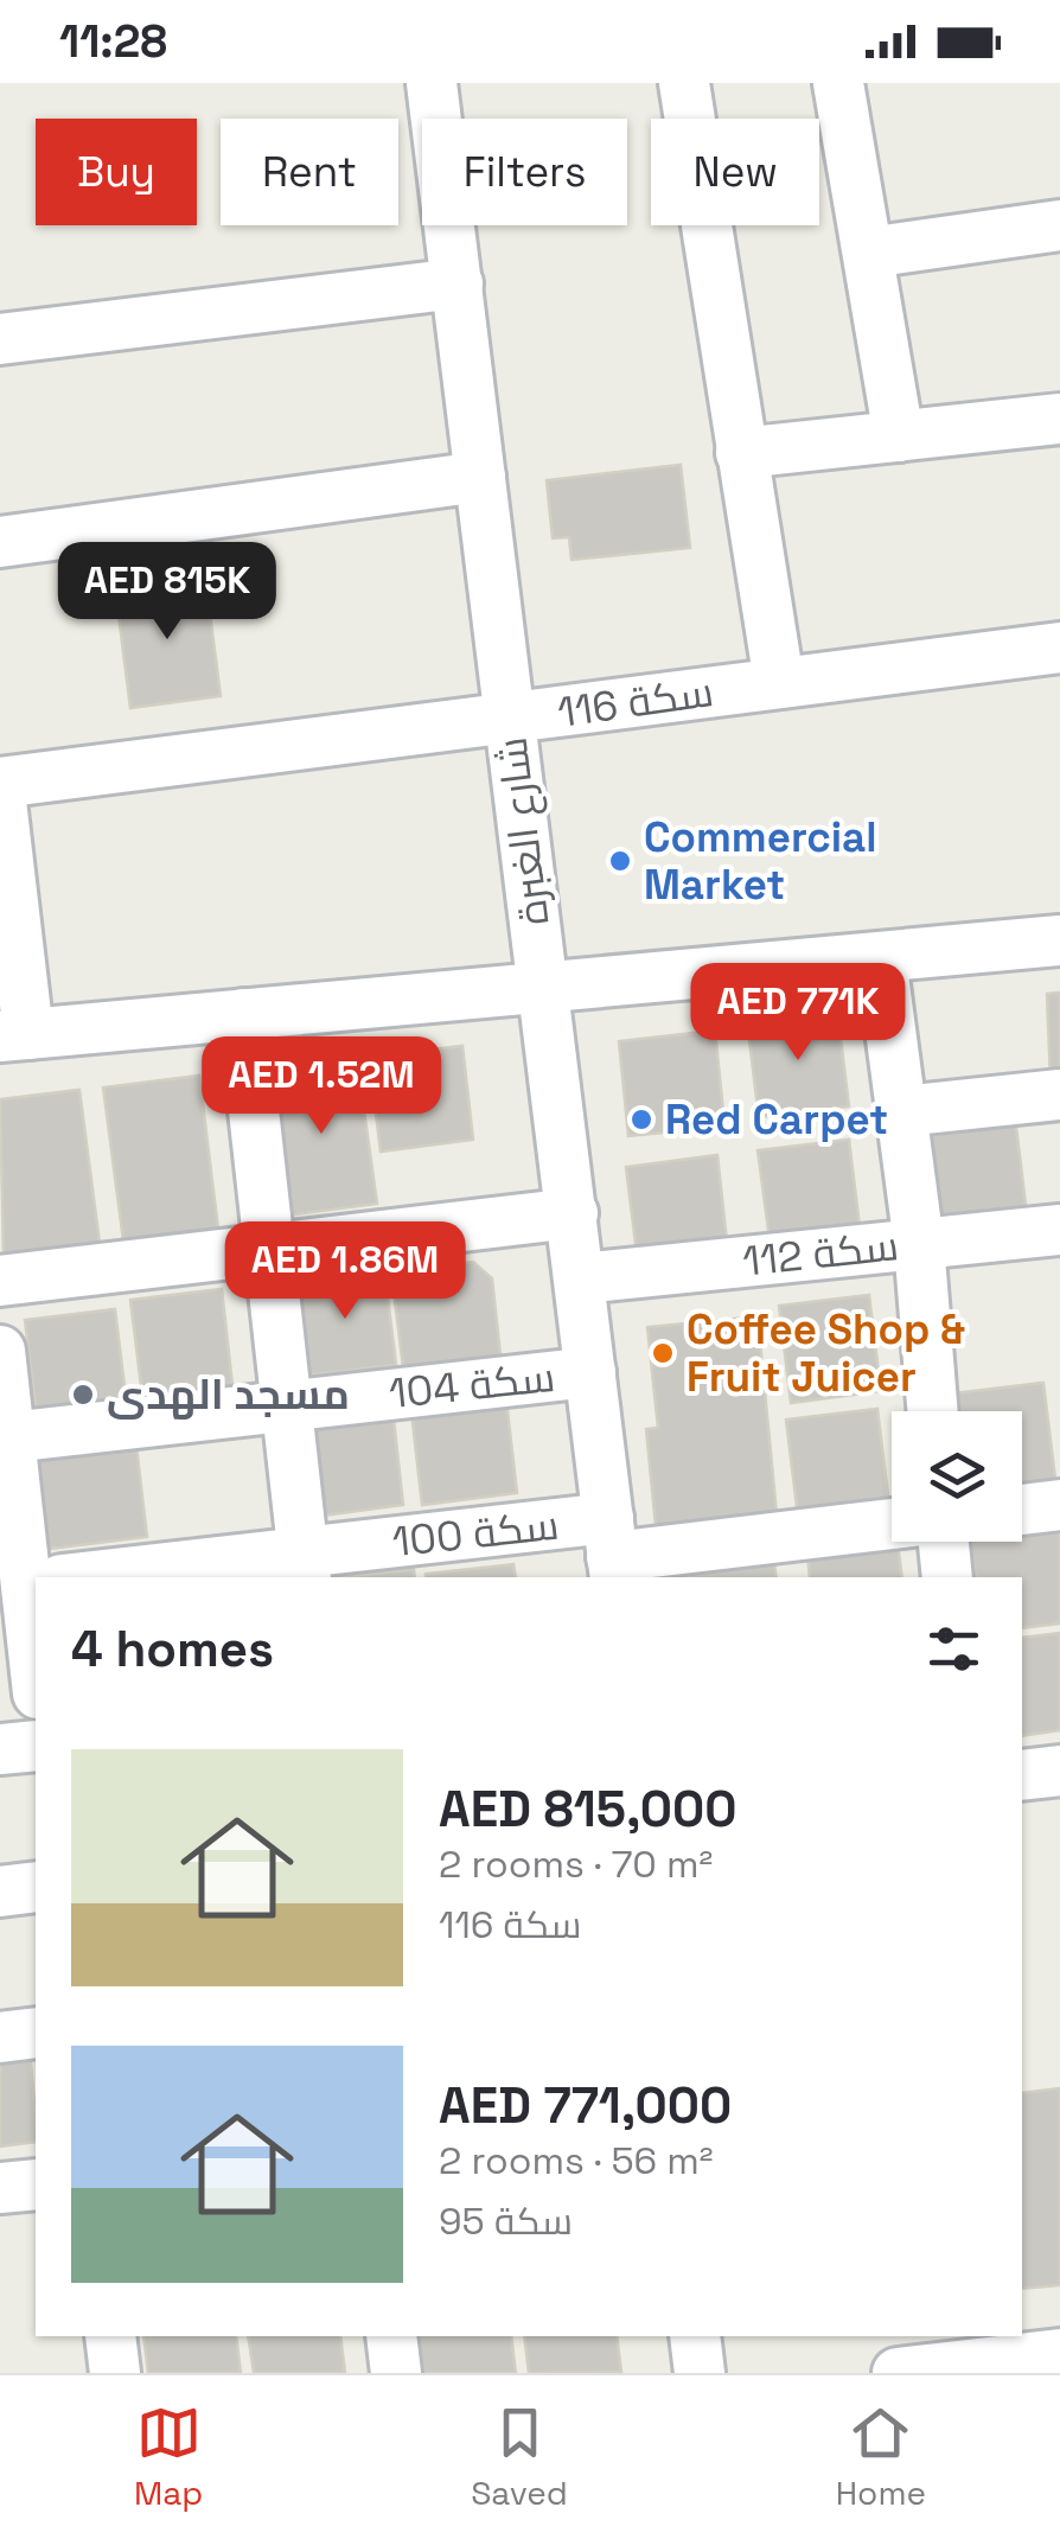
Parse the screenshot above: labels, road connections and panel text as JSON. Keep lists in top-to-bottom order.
{
  "streets": {
    "street": [
      "سكة 116",
      "شارع الغبرة",
      "سكة 112",
      "سكة 104",
      "سكة 100"
    ]
  },
  "crossings": [
    ["سكة 116", "شارع الغبرة"],
    ["شارع الغبرة", "سكة 112"],
    ["شارع الغبرة", "سكة 104"],
    ["شارع الغبرة", "سكة 100"]
  ],
  "places": [
    "Commercial Market",
    "Red Carpet",
    "Coffee Shop & Fruit Juicer",
    "مسجد الهدى"
  ],
  "page": {
    "status": "11:28",
    "chip": [
      "Buy",
      "Rent",
      "Filters",
      "New"
    ],
    "price": [
      "AED 815K",
      "AED 771K",
      "AED 1.52M",
      "AED 1.86M"
    ],
    "heading": "4 homes",
    "list": [
      {
        "name": "AED 815,000",
        "note": "2 rooms · 70 m² · سكة 116"
      },
      {
        "name": "AED 771,000",
        "note": "2 rooms · 56 m² · سكة 95"
      }
    ],
    "tabs": ["Map", "Saved", "Home"]
  }
}
